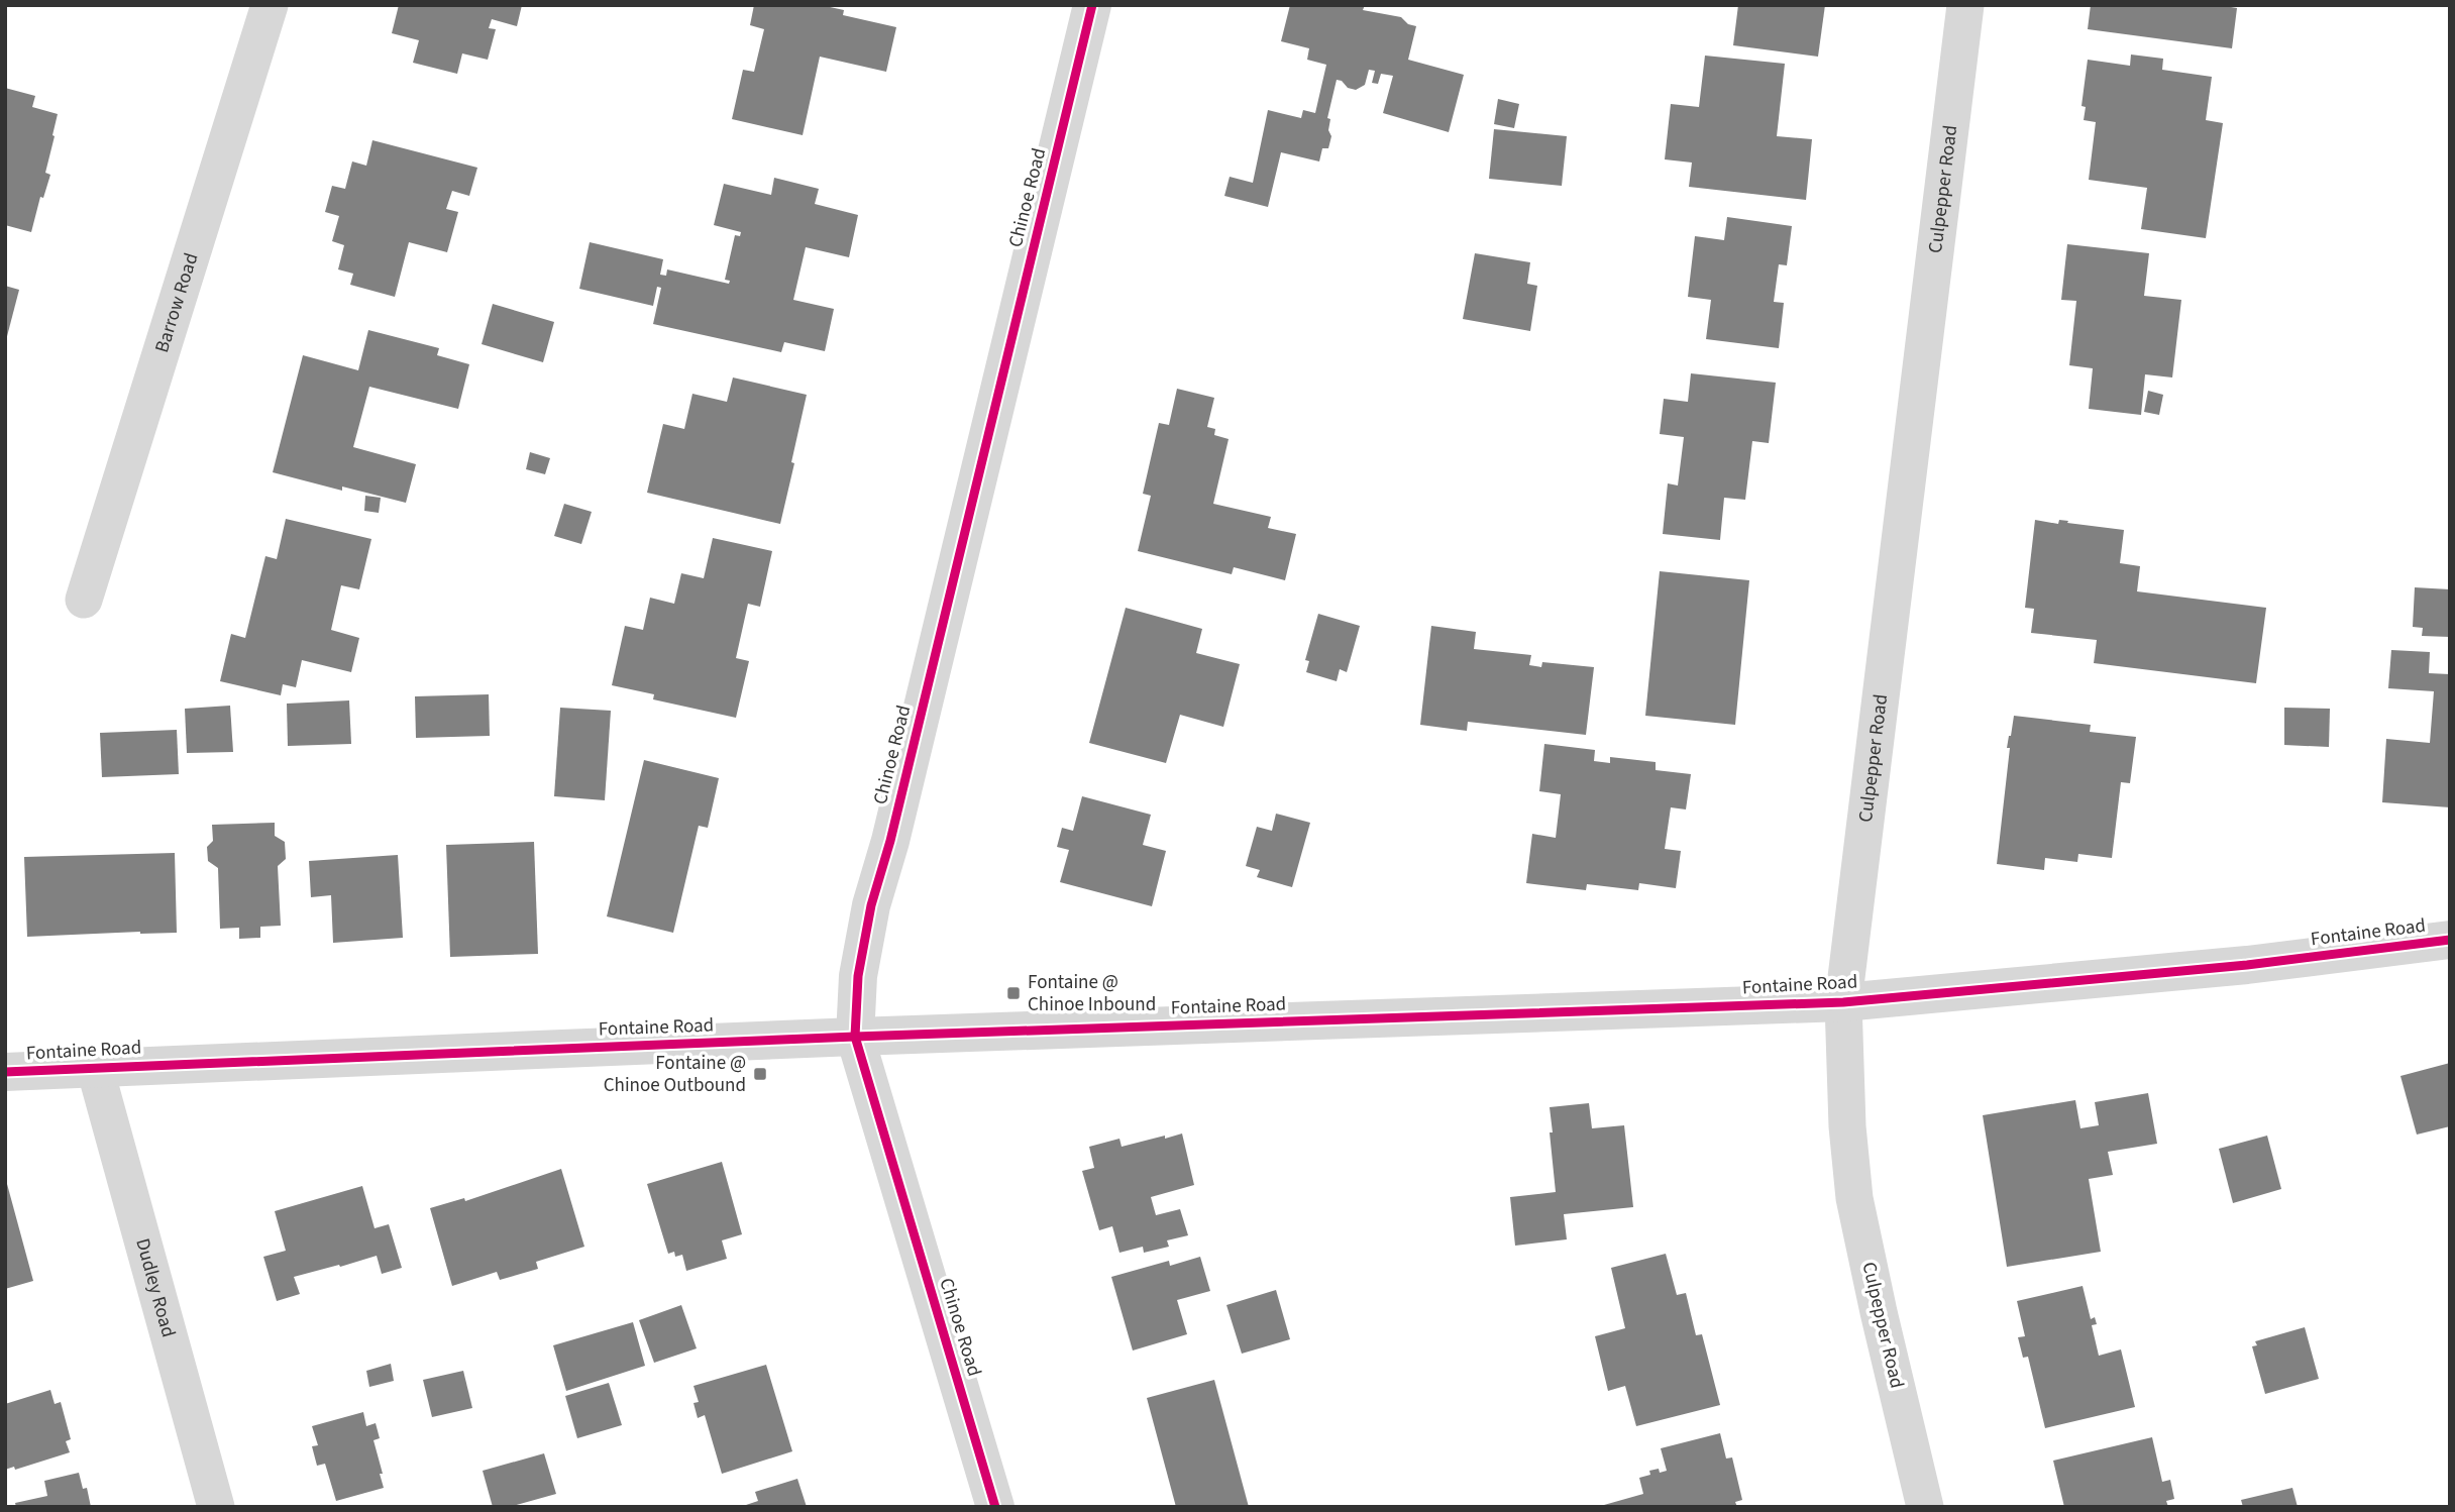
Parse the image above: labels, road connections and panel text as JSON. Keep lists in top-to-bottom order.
{
  "streets": {
    "street": [
      "Culpepper Road",
      "Chinoe Road",
      "Barrow Road",
      "Fontaine Road",
      "Dudley Road"
    ]
  },
  "crossings": [
    ["Culpepper Road", "Fontaine Road"],
    ["Chinoe Road", "Fontaine Road"],
    ["Fontaine Road", "Dudley Road"]
  ],
  "places": {
    "transit": ["Fontaine @ Chinoe Inbound", "Fontaine @ Chinoe Outbound"]
  }
}
